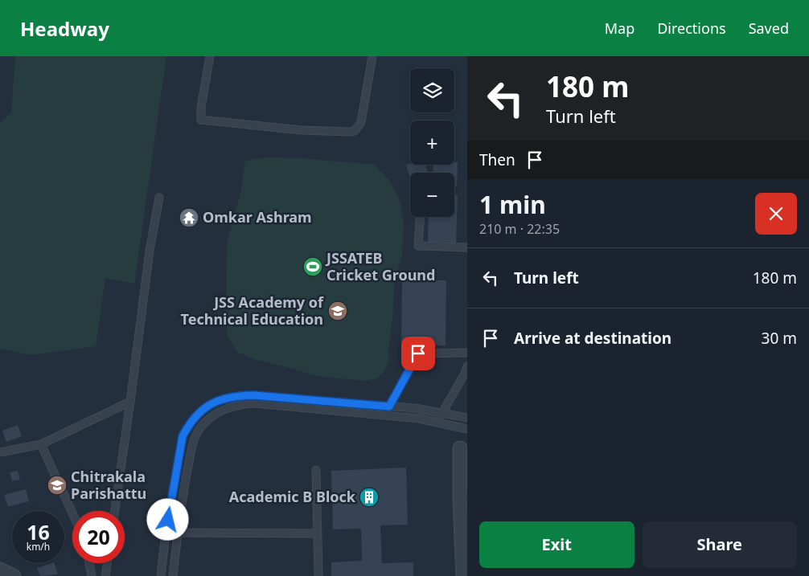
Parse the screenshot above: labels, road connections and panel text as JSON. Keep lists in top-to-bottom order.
{
  "places": {
    "temple": ["Omkar Ashram"],
    "sports": ["JSSATEB Cricket Ground"],
    "school or university": ["JSS Academy of Technical Education", "Chitrakala Parishattu"],
    "building": ["Academic B Block"]
  },
  "page": {
    "header": "Headway",
    "nav": ["Map", "Directions", "Saved"],
    "turn": ["180 m", "Turn left"],
    "map_buttons": ["+", "−"],
    "then": "Then",
    "heading": ["1 min", "210 m · 22:35"],
    "list": [
      {
        "name": "Turn left",
        "value": "180 m"
      },
      {
        "name": "Arrive at destination",
        "value": "30 m"
      }
    ],
    "speed": "16 km/h",
    "limit": "20",
    "buttons": ["Exit", "Share"]
  }
}
